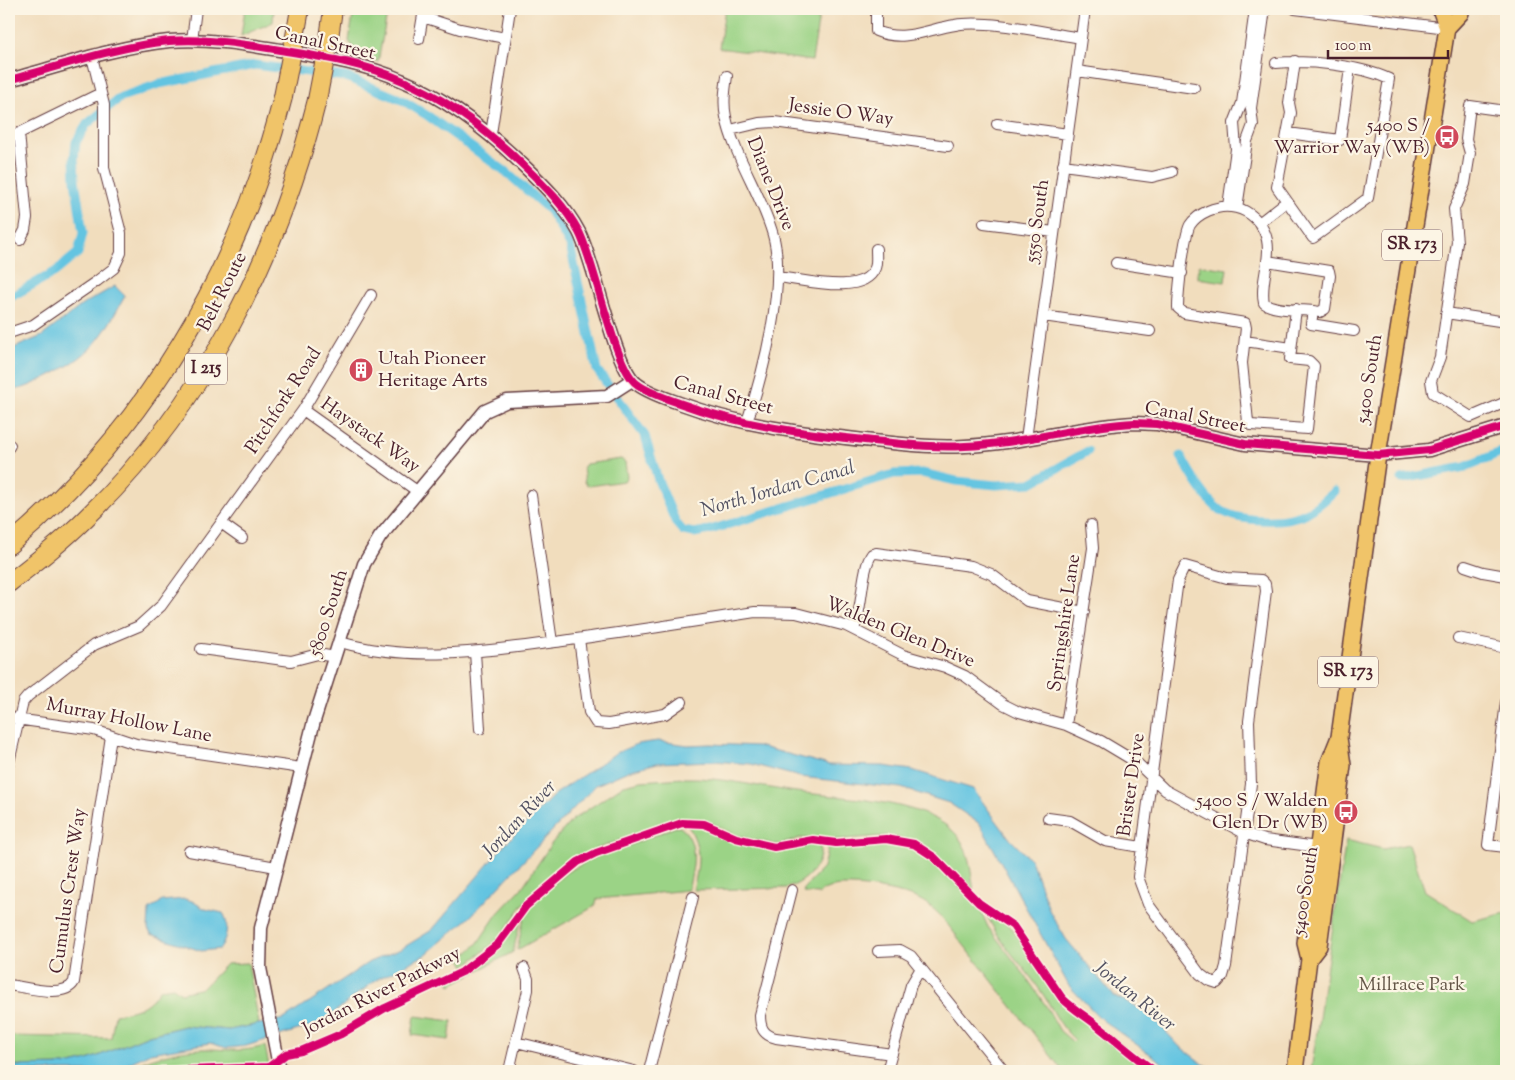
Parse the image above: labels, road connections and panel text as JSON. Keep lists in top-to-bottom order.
{
  "streets": {
    "highway": ["Belt Route", "I 215"],
    "main road": ["SR 173", "5400 South"],
    "street": [
      "Canal Street",
      "Jessie O Way",
      "Diane Drive",
      "5550 South",
      "Pitchfork Road",
      "Haystack Way",
      "5800 South",
      "Springshire Lane",
      "Walden Glen Drive",
      "Murray Hollow Lane",
      "Brister Drive",
      "Cumulus Crest Way"
    ],
    "cycle path": ["Jordan River Parkway"]
  },
  "crossings": [
    ["Canal Street", "Diane Drive"],
    ["Canal Street", "5550 South"],
    ["Canal Street", "5400 South"],
    ["Canal Street", "5800 South"],
    ["Jessie O Way", "Diane Drive"],
    ["5400 South", "Walden Glen Drive"],
    ["Pitchfork Road", "Haystack Way"],
    ["Pitchfork Road", "Murray Hollow Lane"],
    ["Haystack Way", "5800 South"],
    ["5800 South", "Walden Glen Drive"],
    ["5800 South", "Murray Hollow Lane"],
    ["Springshire Lane", "Walden Glen Drive"],
    ["Walden Glen Drive", "Brister Drive"],
    ["Murray Hollow Lane", "Cumulus Crest Way"]
  ],
  "water": ["North Jordan Canal", "Jordan River"],
  "parks": ["Millrace Park"],
  "places": {
    "bus stop": ["5400 S / Warrior Way (WB)", "5400 S / Walden Glen Dr (WB)"],
    "building": ["Utah Pioneer Heritage Arts"]
  },
  "scale_bar": "100 m"
}
